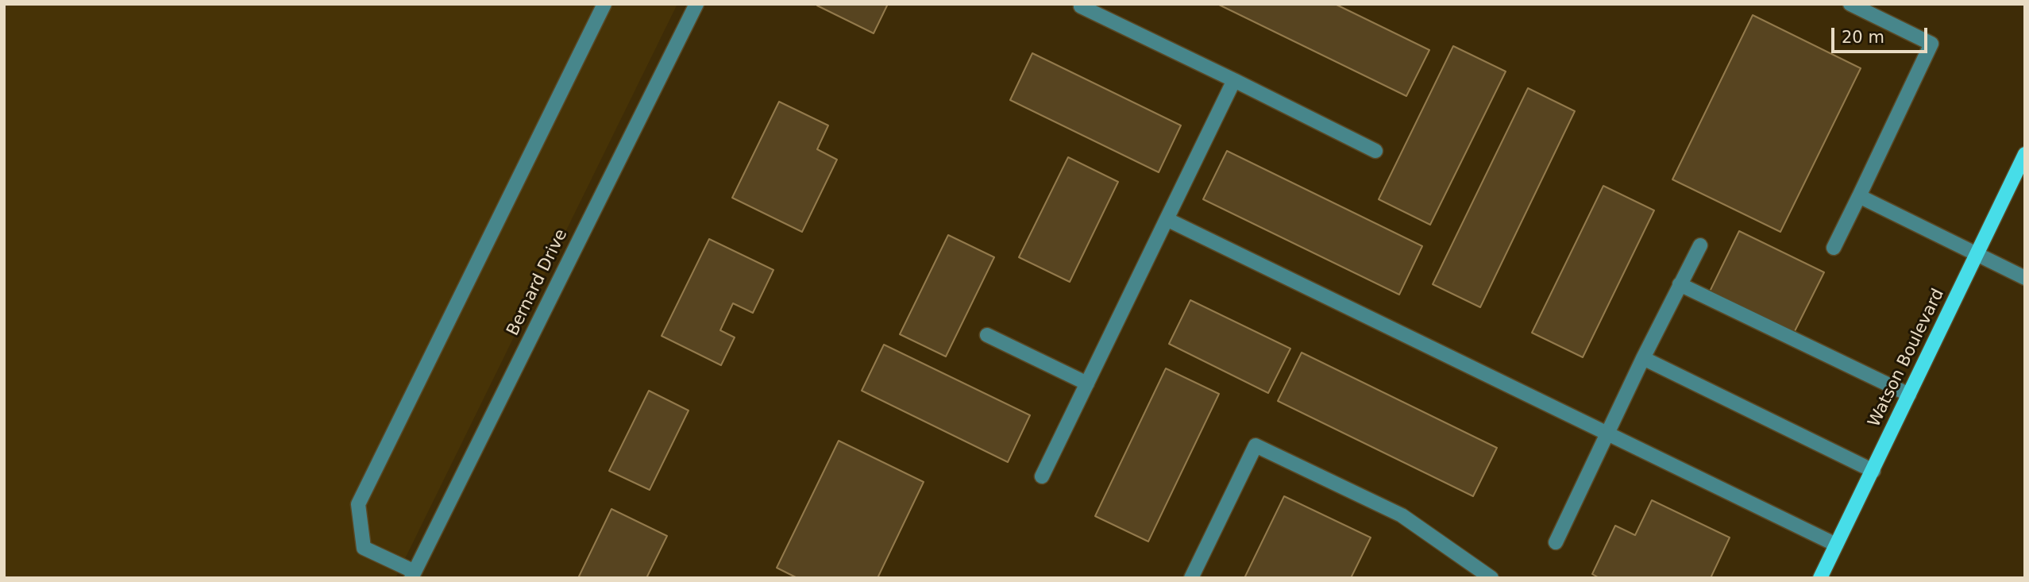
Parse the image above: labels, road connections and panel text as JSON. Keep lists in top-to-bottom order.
{
  "streets": {
    "main road": ["Watson Boulevard"],
    "street": ["Bernard Drive"]
  },
  "scale_bar": "20 m"
}
